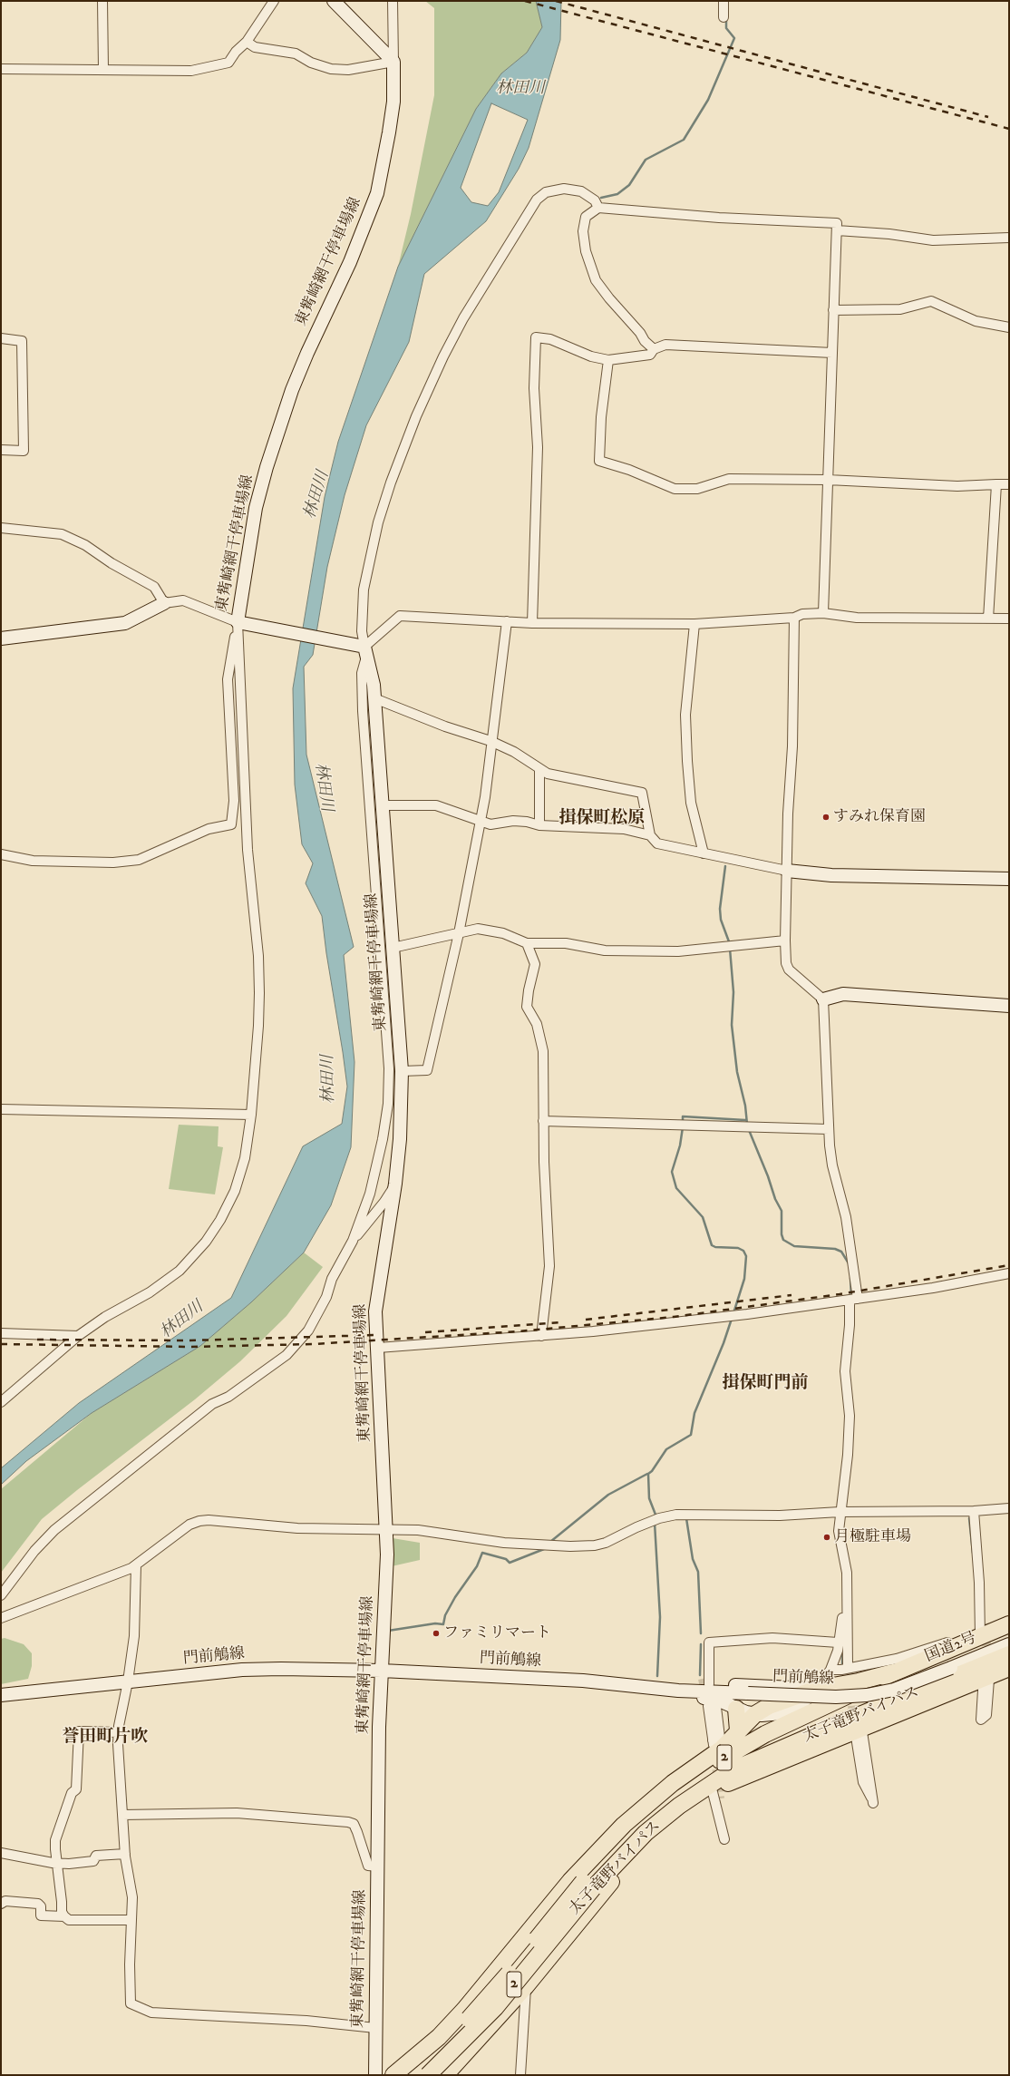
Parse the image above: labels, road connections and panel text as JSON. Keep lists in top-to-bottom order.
{
  "streets": {
    "highway": ["国道2号", "太子竜野バイパス", "2"],
    "main road": ["東觜崎網干停車場線", "門前鵤線"]
  },
  "crossings": [
    ["東觜崎網干停車場線", "門前鵤線"],
    ["国道2号", "太子竜野バイパス"],
    ["太子竜野バイパス", "2"]
  ],
  "districts": ["揖保町松原", "揖保町門前", "誉田町片吹"],
  "water": ["林田川"],
  "places": ["すみれ保育園", "月極駐車場", "ファミリマート"]
}
